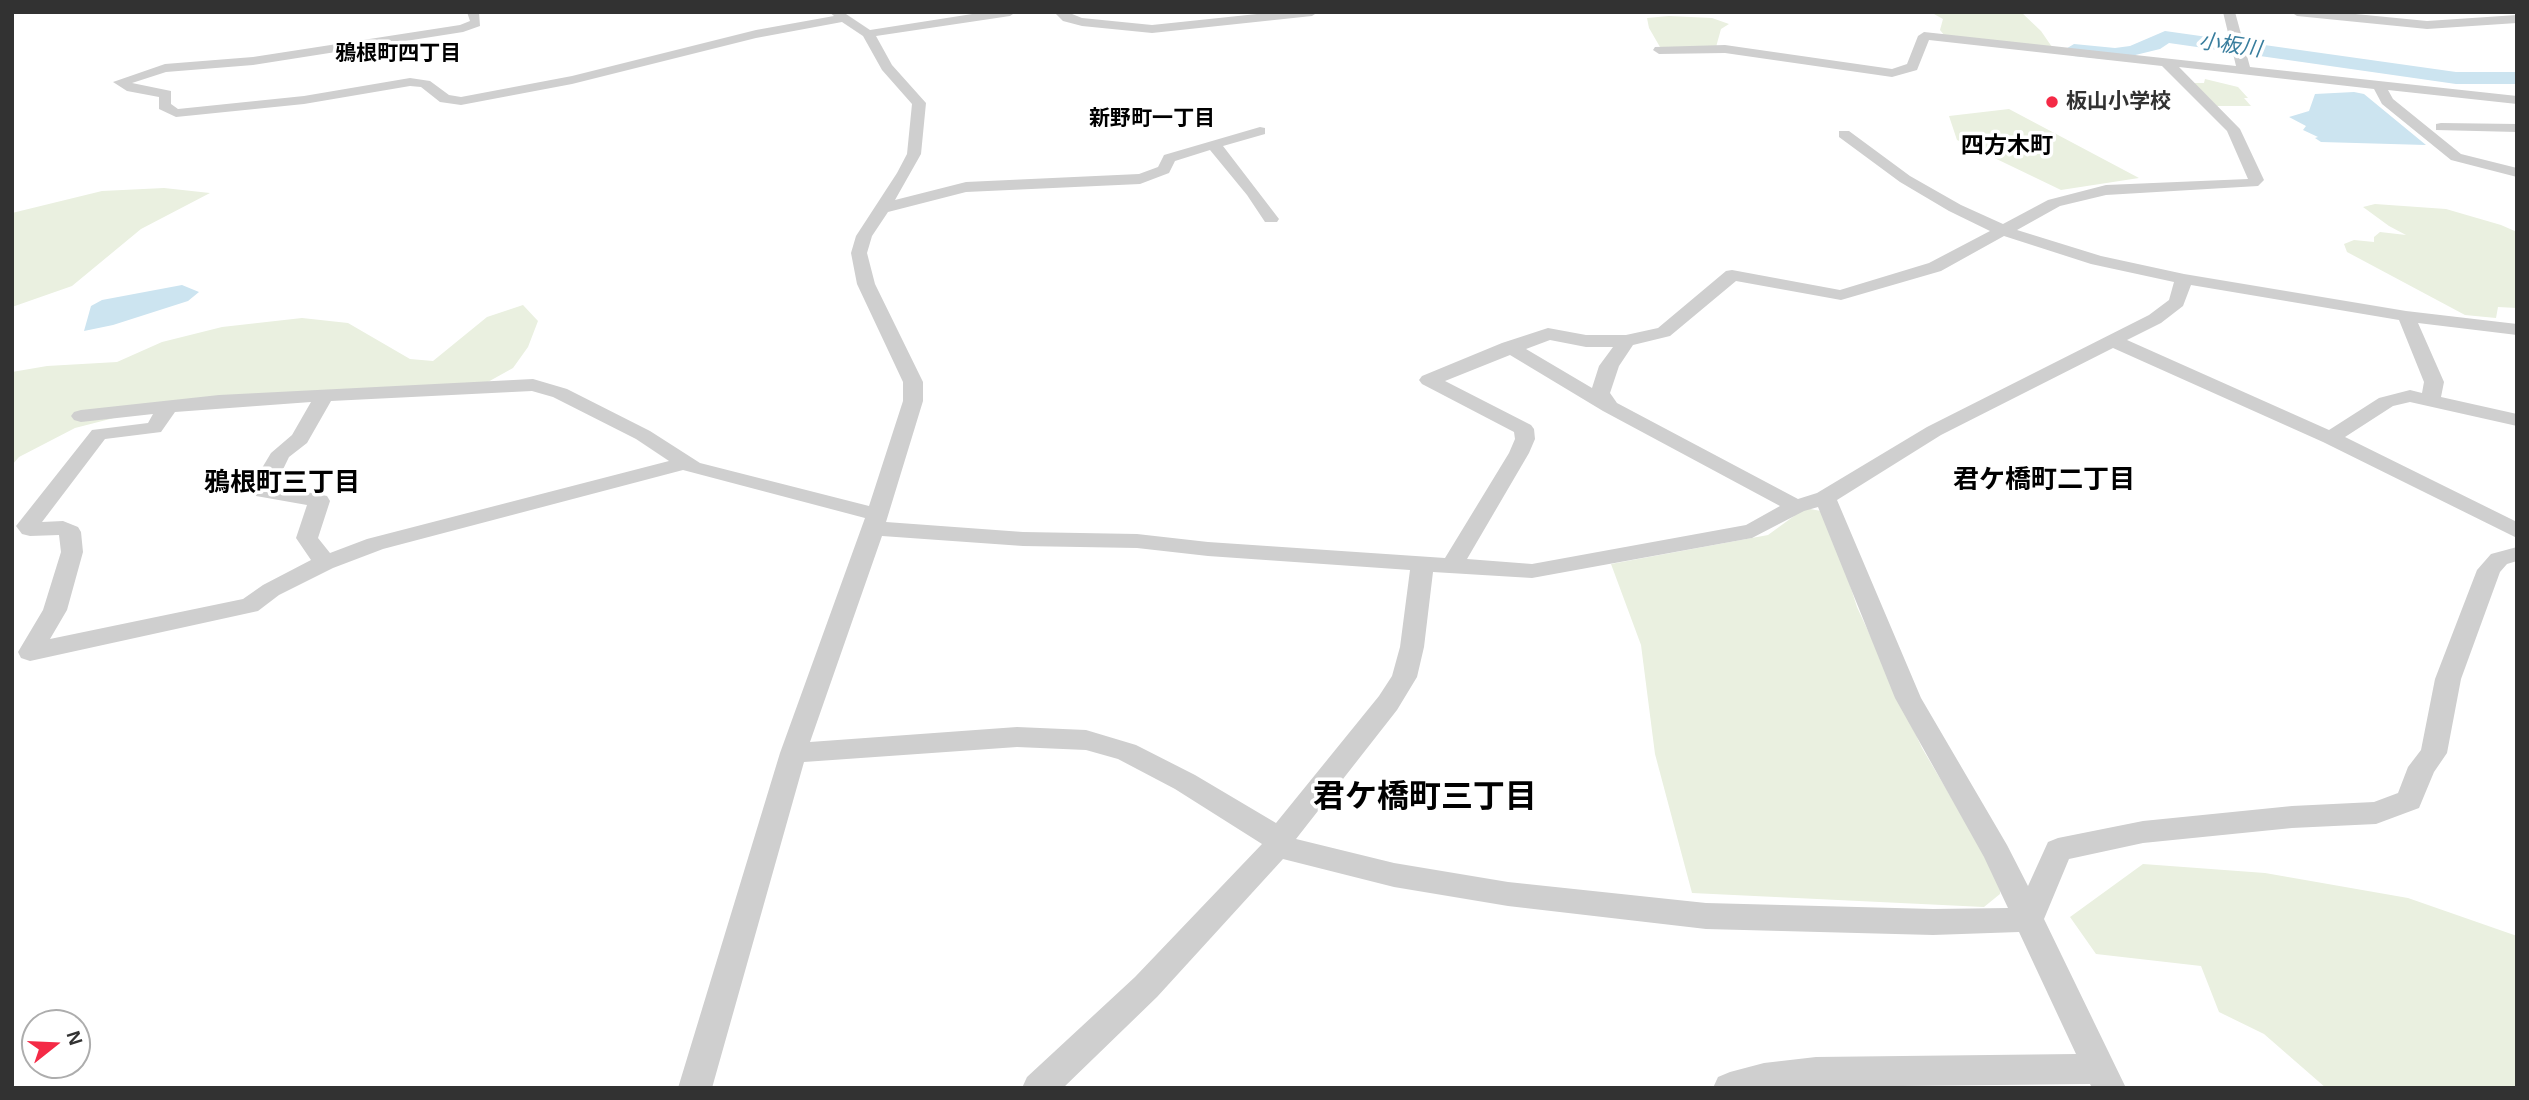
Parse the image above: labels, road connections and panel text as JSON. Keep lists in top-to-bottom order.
{
  "districts": [
    "鴉根町四丁目",
    "新野町一丁目",
    "四方木町",
    "君ケ橋町二丁目",
    "鴉根町三丁目",
    "君ケ橋町三丁目"
  ],
  "water": ["小板川"],
  "places": ["板山小学校"],
  "north": "right"
}
